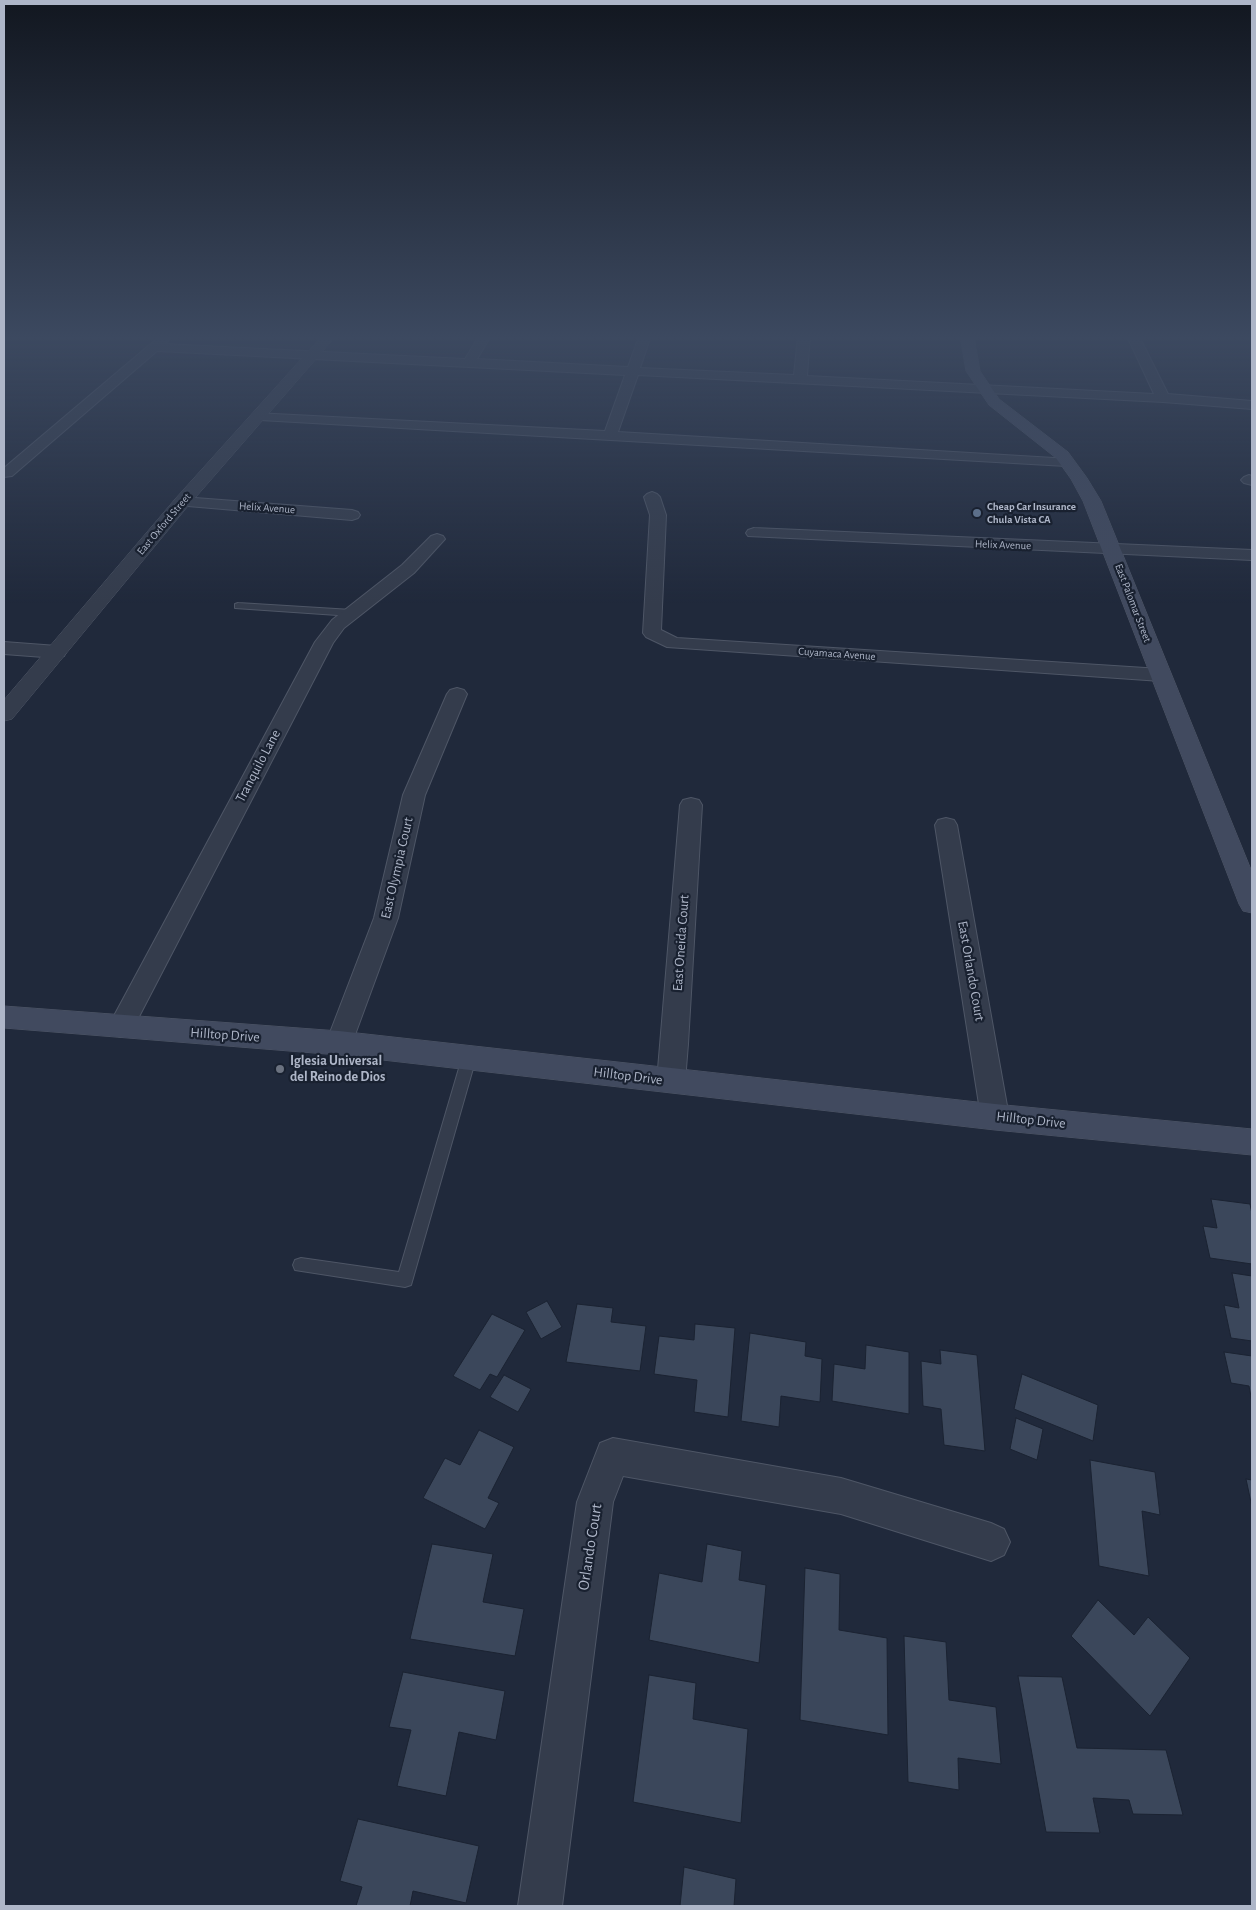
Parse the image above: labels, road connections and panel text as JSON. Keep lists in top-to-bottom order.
{
  "streets": {
    "main road": ["East Palomar Street", "Hilltop Drive"],
    "street": [
      "Helix Avenue",
      "East Oxford Street",
      "Cuyamaca Avenue",
      "Tranquilo Lane",
      "East Olympia Court",
      "East Oneida Court",
      "East Orlando Court",
      "Orlando Court"
    ]
  },
  "crossings": [
    ["Helix Avenue", "East Oxford Street"],
    ["Helix Avenue", "East Palomar Street"],
    ["East Palomar Street", "Cuyamaca Avenue"],
    ["Tranquilo Lane", "Hilltop Drive"],
    ["East Olympia Court", "Hilltop Drive"],
    ["East Oneida Court", "Hilltop Drive"],
    ["East Orlando Court", "Hilltop Drive"]
  ],
  "places": ["Cheap Car Insurance Chula Vista CA", "Iglesia Universal del Reino de Dios"]
}
